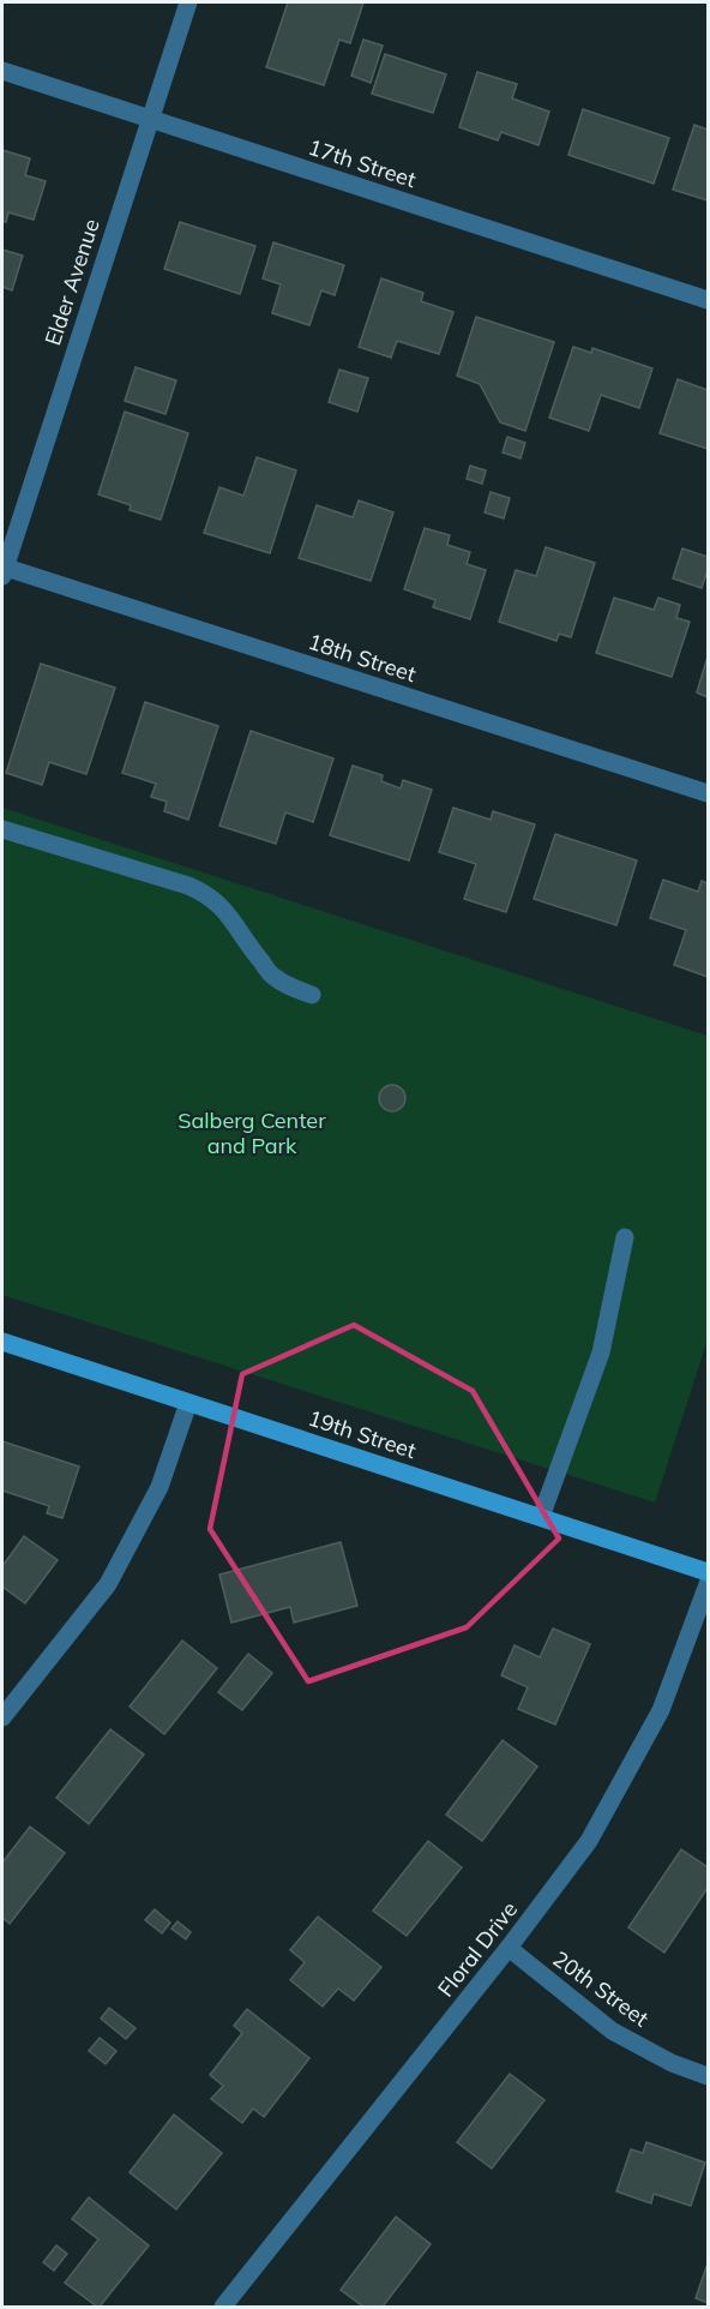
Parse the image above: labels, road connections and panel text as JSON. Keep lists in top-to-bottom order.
{
  "streets": {
    "street": [
      "17th Street",
      "Elder Avenue",
      "18th Street",
      "19th Street",
      "Floral Drive",
      "20th Street"
    ]
  },
  "crossings": [
    ["17th Street", "Elder Avenue"],
    ["Elder Avenue", "18th Street"],
    ["Floral Drive", "20th Street"]
  ],
  "parks": ["Salberg Center and Park"]
}
